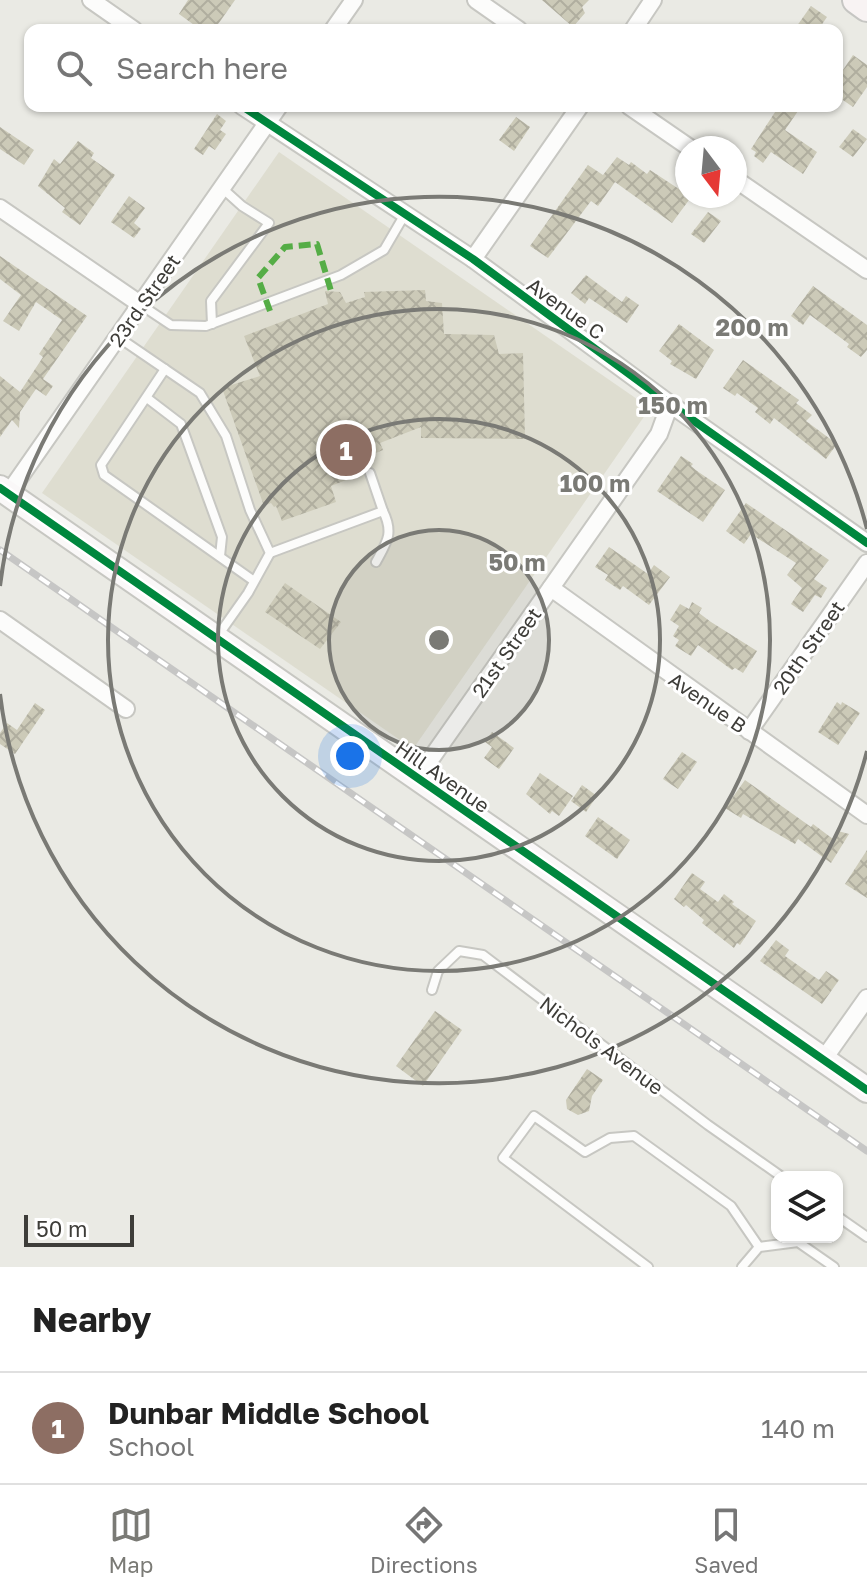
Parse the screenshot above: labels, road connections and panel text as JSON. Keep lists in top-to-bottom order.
{
  "streets": {
    "street": [
      "23rd Street",
      "Avenue C",
      "20th Street",
      "21st Street",
      "Avenue B",
      "Hill Avenue"
    ],
    "lane": ["Nichols Avenue"]
  },
  "crossings": [
    ["23rd Street", "Avenue C"],
    ["23rd Street", "Hill Avenue"],
    ["Avenue C", "21st Street"],
    ["20th Street", "Avenue B"],
    ["21st Street", "Avenue B"],
    ["21st Street", "Hill Avenue"]
  ],
  "scale_bar": "50 m",
  "north": "bottom",
  "page": {
    "search": "Search here",
    "pins": "1",
    "scale": "50 m",
    "heading": "Nearby",
    "list": [
      {
        "mark": "1",
        "name": "Dunbar Middle School",
        "note": "School",
        "value": "140 m"
      }
    ],
    "nav": ["Map", "Directions", "Saved"]
  },
  "rings": [
    "200 m",
    "150 m",
    "100 m",
    "50 m"
  ]
}
